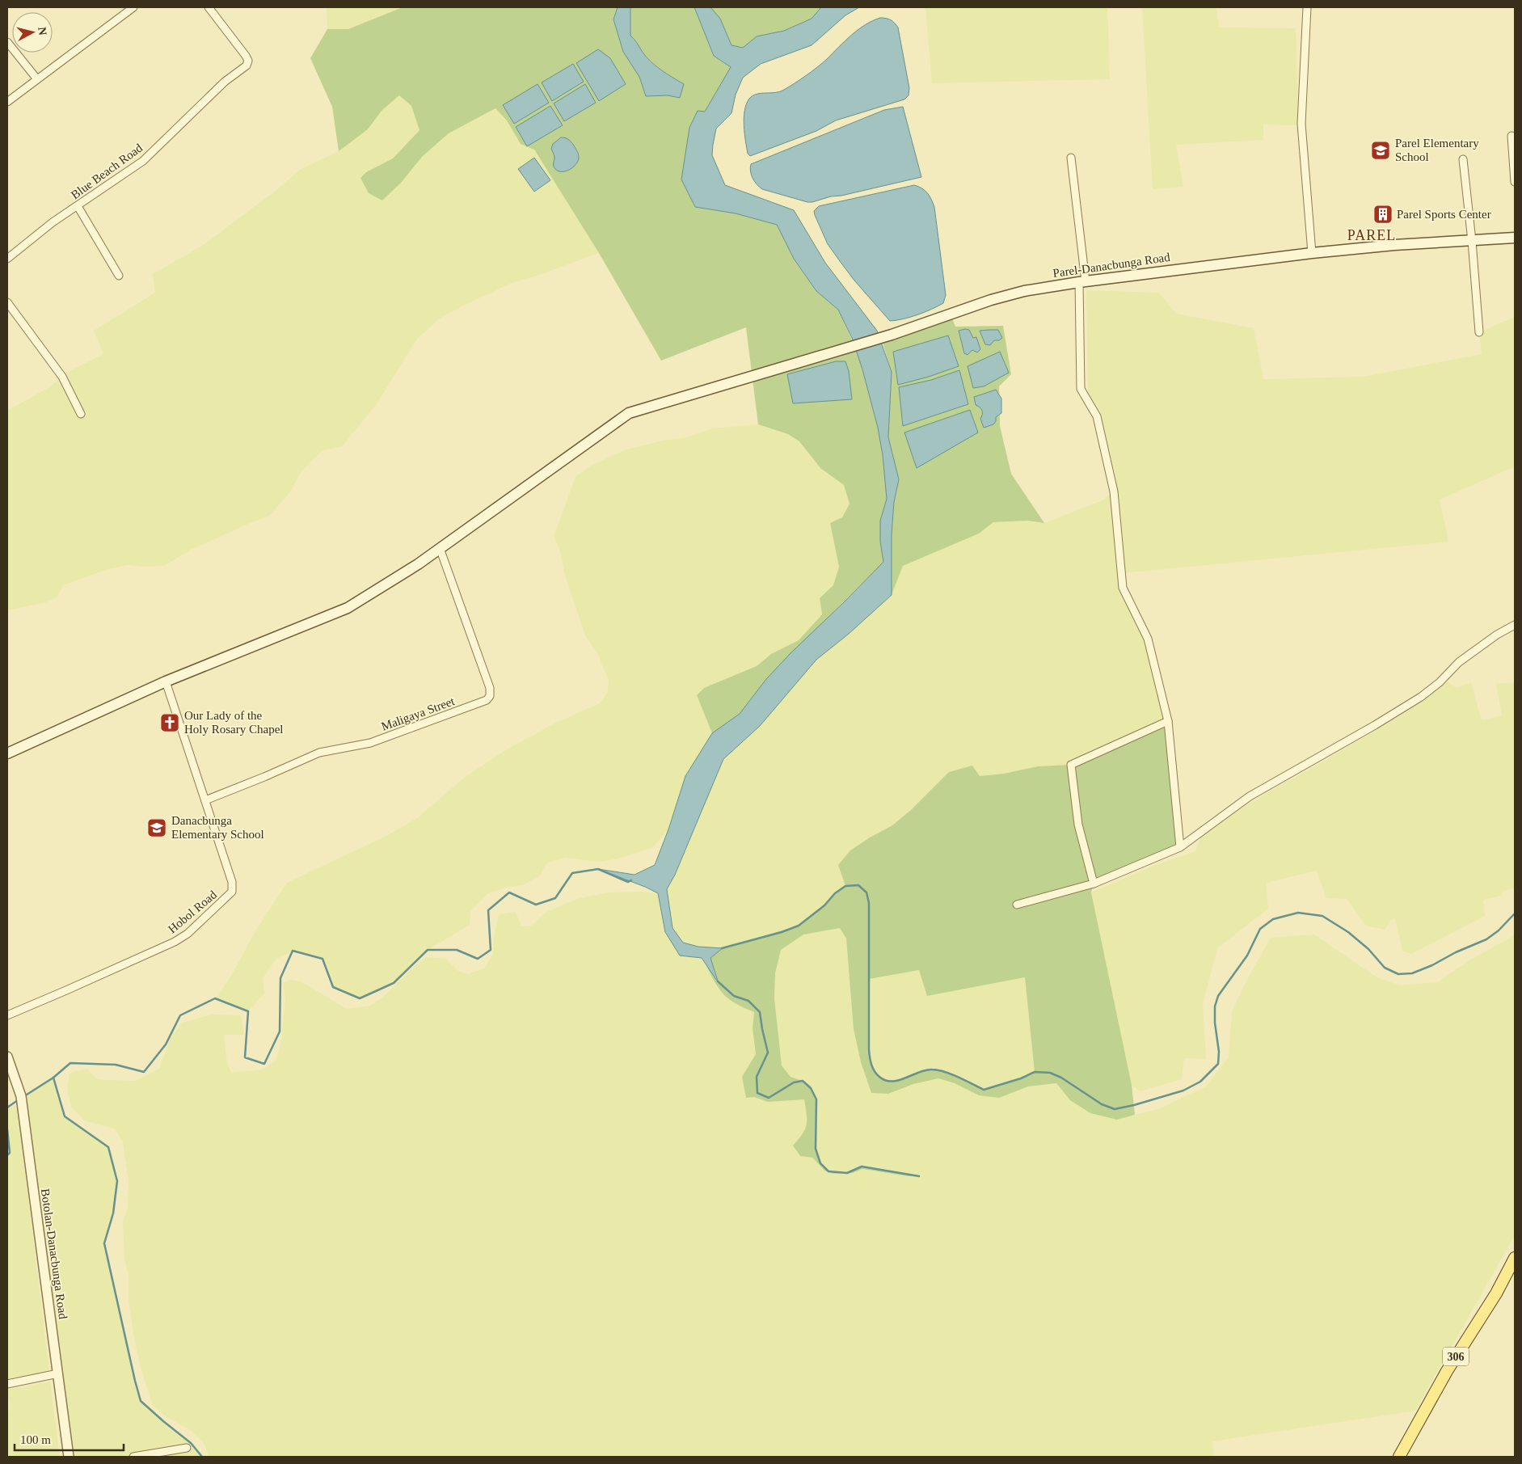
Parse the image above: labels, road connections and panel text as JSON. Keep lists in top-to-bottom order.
{
  "streets": {
    "main road": ["Parel-Danacbunga Road", "306"],
    "street": [
      "Blue Beach Road",
      "Maligaya Street",
      "Hobol Road",
      "Botolan-Danacbunga Road"
    ]
  },
  "crossings": [
    ["Parel-Danacbunga Road", "Maligaya Street"],
    ["Parel-Danacbunga Road", "Hobol Road"],
    ["Maligaya Street", "Hobol Road"]
  ],
  "districts": ["PAREL"],
  "places": {
    "school or university": ["Parel Elementary School", "Danacbunga Elementary School"],
    "building": ["Parel Sports Center"],
    "church": ["Our Lady of the Holy Rosary Chapel"]
  },
  "scale_bar": "100 m",
  "north": "right"
}
